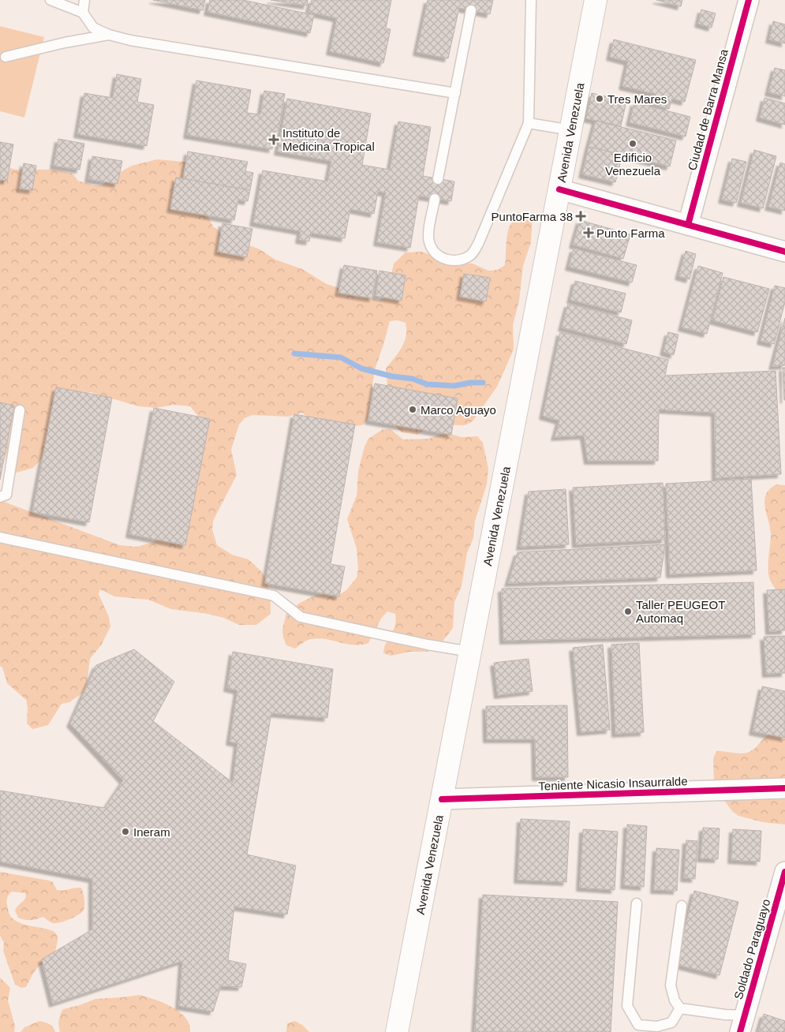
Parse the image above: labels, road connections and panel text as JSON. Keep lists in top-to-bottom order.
{
  "streets": {
    "main road": ["Avenida Venezuela"],
    "street": ["Ciudad de Barra Mansa", "Teniente Nicasio Insaurralde", "Soldado Paraguayo"]
  },
  "crossings": [
    ["Avenida Venezuela", "Teniente Nicasio Insaurralde"]
  ],
  "places": {
    "other": [
      "Tres Mares",
      "Edificio Venezuela",
      "Marco Aguayo",
      "Taller PEUGEOT Automaq",
      "Ineram"
    ],
    "health": ["Instituto de Medicina Tropical", "PuntoFarma 38", "Punto Farma"]
  }
}
